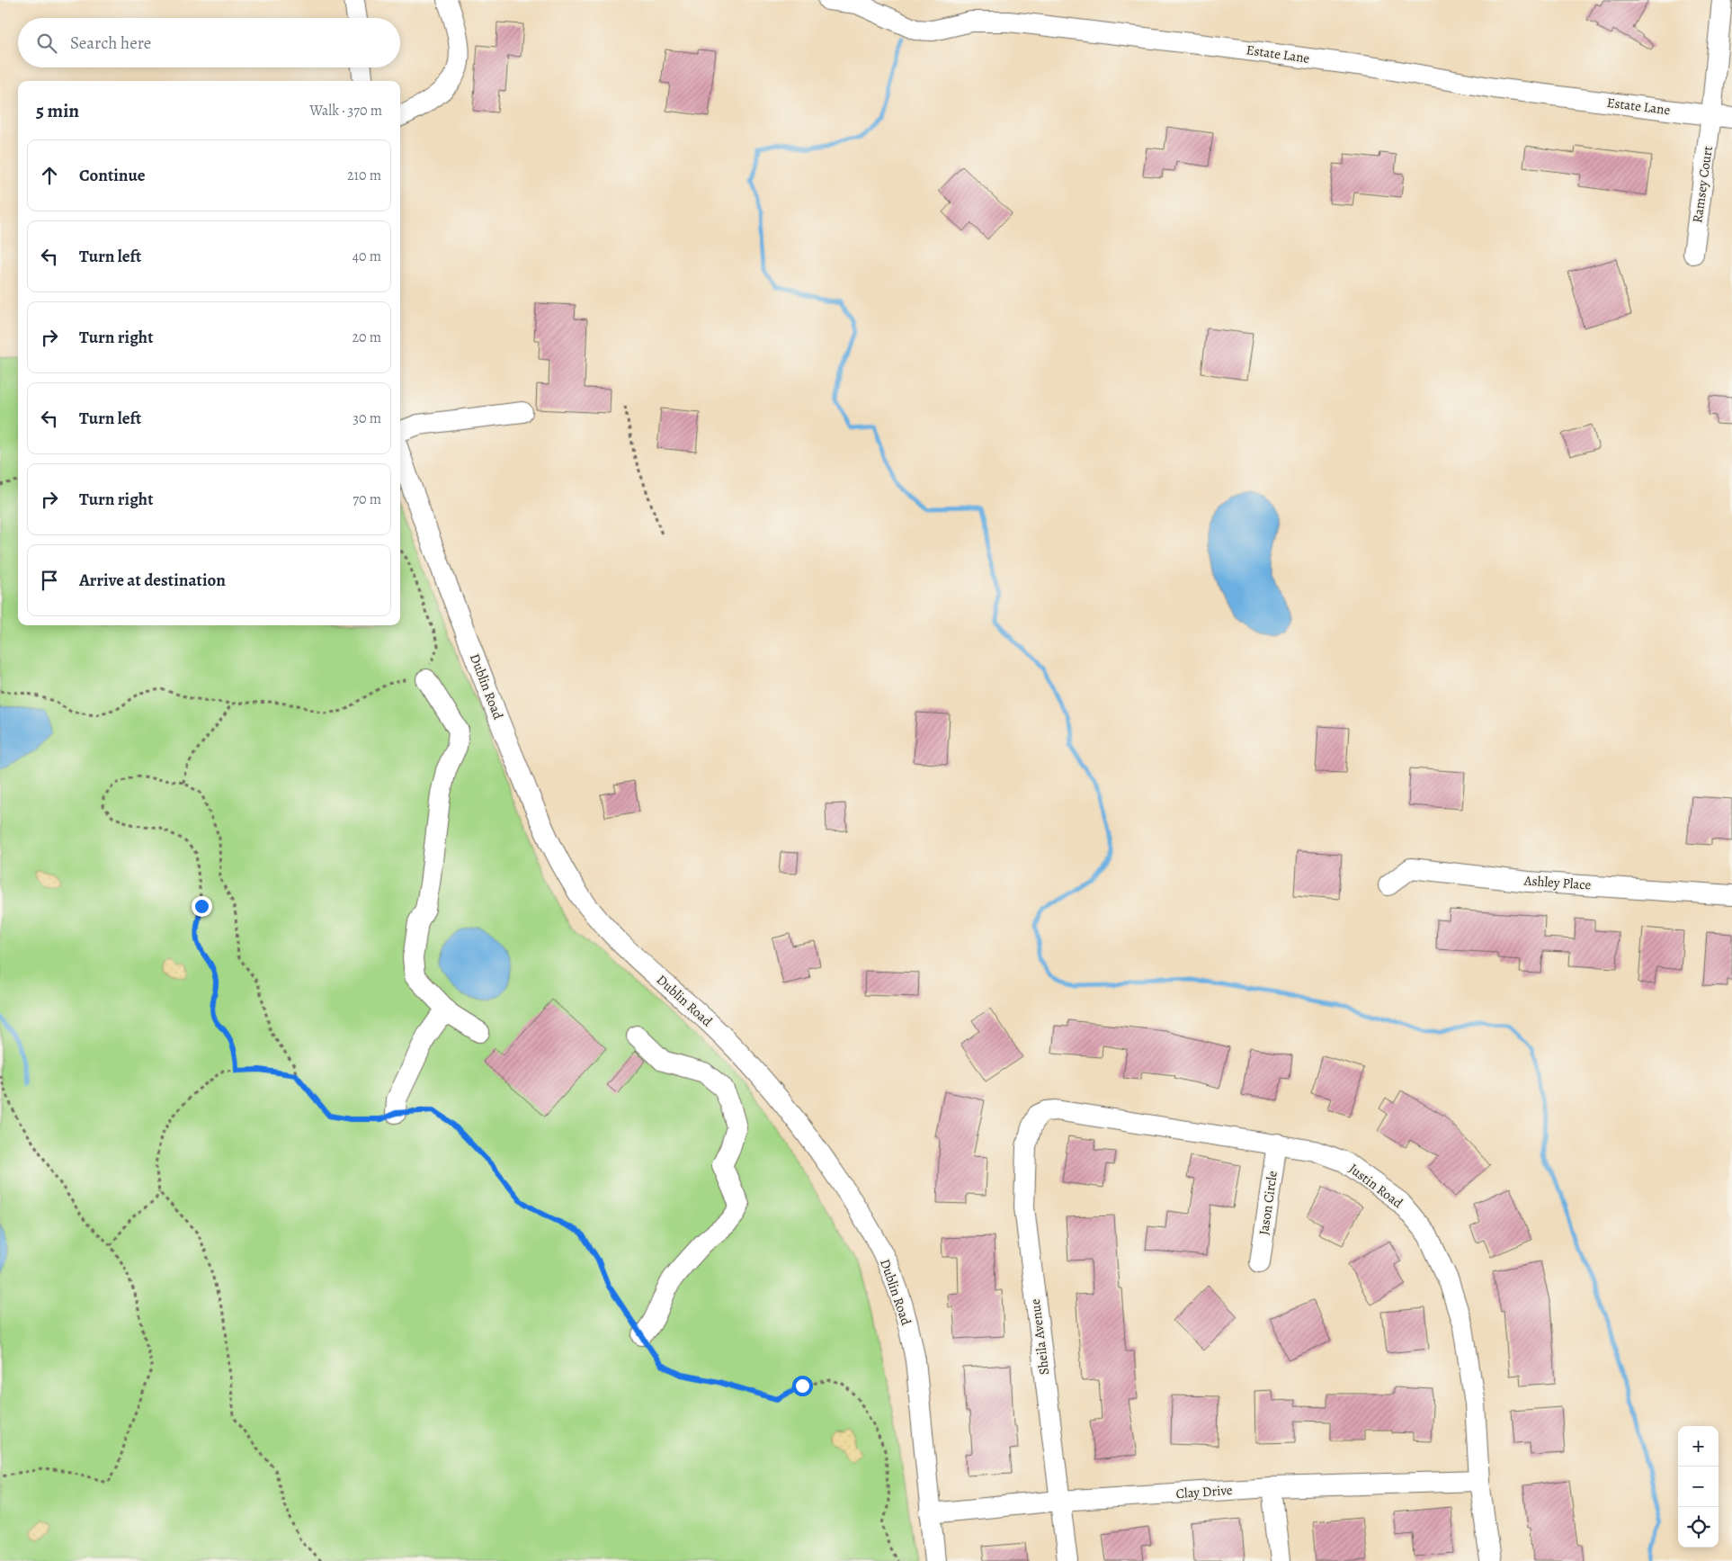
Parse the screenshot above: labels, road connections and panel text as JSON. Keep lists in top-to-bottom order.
{
  "streets": {
    "street": [
      "Estate Lane",
      "Ramsey Court",
      "Dublin Road",
      "Ashley Place",
      "Justin Road",
      "Jason Circle",
      "Sheila Avenue",
      "Clay Drive"
    ]
  },
  "crossings": [
    ["Estate Lane", "Ramsey Court"],
    ["Dublin Road", "Clay Drive"],
    ["Justin Road", "Jason Circle"],
    ["Justin Road", "Sheila Avenue"],
    ["Justin Road", "Clay Drive"],
    ["Sheila Avenue", "Clay Drive"]
  ],
  "page": {
    "search": "Search here",
    "heading": ["5 min", "Walk · 370 m"],
    "list": [
      ["Continue", "210 m"],
      ["Turn left", "40 m"],
      ["Turn right", "20 m"],
      ["Turn left", "30 m"],
      ["Turn right", "70 m"],
      "Arrive at destination"
    ],
    "map_buttons": ["+", "−"]
  }
}
